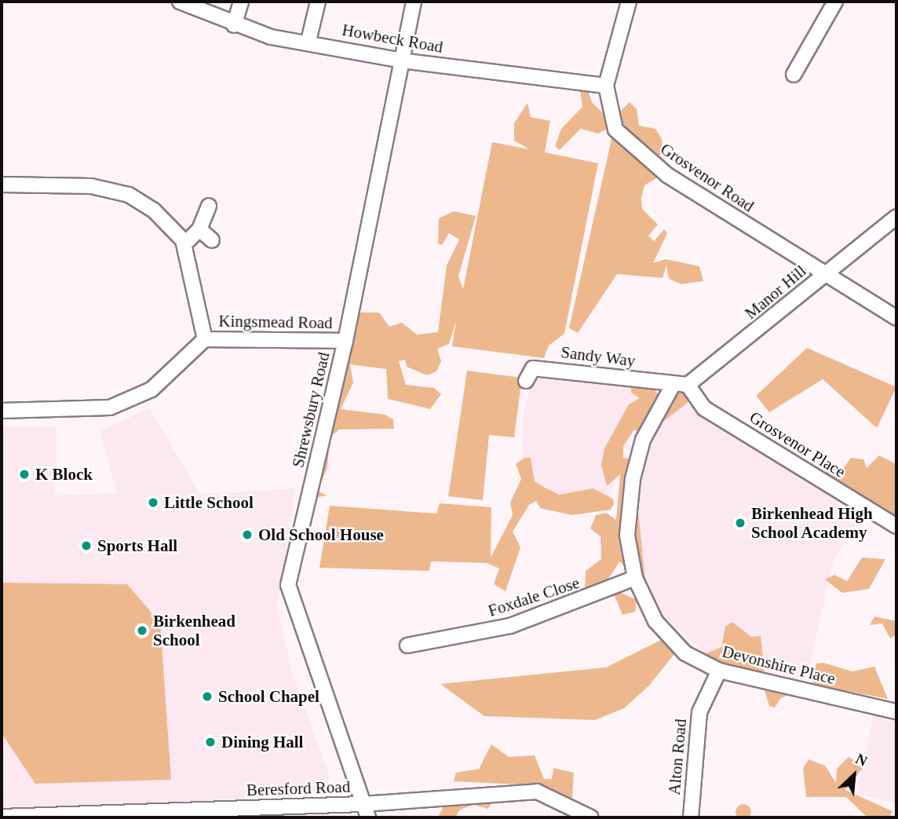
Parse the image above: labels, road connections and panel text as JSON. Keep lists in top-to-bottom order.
{
  "streets": {
    "street": [
      "Howbeck Road",
      "Grosvenor Road",
      "Manor Hill",
      "Kingsmead Road",
      "Sandy Way",
      "Shrewsbury Road",
      "Grosvenor Place",
      "Foxdale Close",
      "Devonshire Place",
      "Alton Road",
      "Beresford Road"
    ]
  },
  "crossings": [
    ["Howbeck Road", "Grosvenor Road"],
    ["Howbeck Road", "Shrewsbury Road"],
    ["Grosvenor Road", "Manor Hill"],
    ["Manor Hill", "Sandy Way"],
    ["Manor Hill", "Grosvenor Place"],
    ["Manor Hill", "Devonshire Place"],
    ["Kingsmead Road", "Shrewsbury Road"],
    ["Sandy Way", "Grosvenor Place"],
    ["Sandy Way", "Devonshire Place"],
    ["Shrewsbury Road", "Beresford Road"],
    ["Grosvenor Place", "Devonshire Place"],
    ["Foxdale Close", "Devonshire Place"],
    ["Devonshire Place", "Alton Road"]
  ],
  "places": [
    "K Block",
    "Little School",
    "Birkenhead High School Academy",
    "Old School House",
    "Sports Hall",
    "Birkenhead School",
    "School Chapel",
    "Dining Hall"
  ],
  "north": "top right"
}
